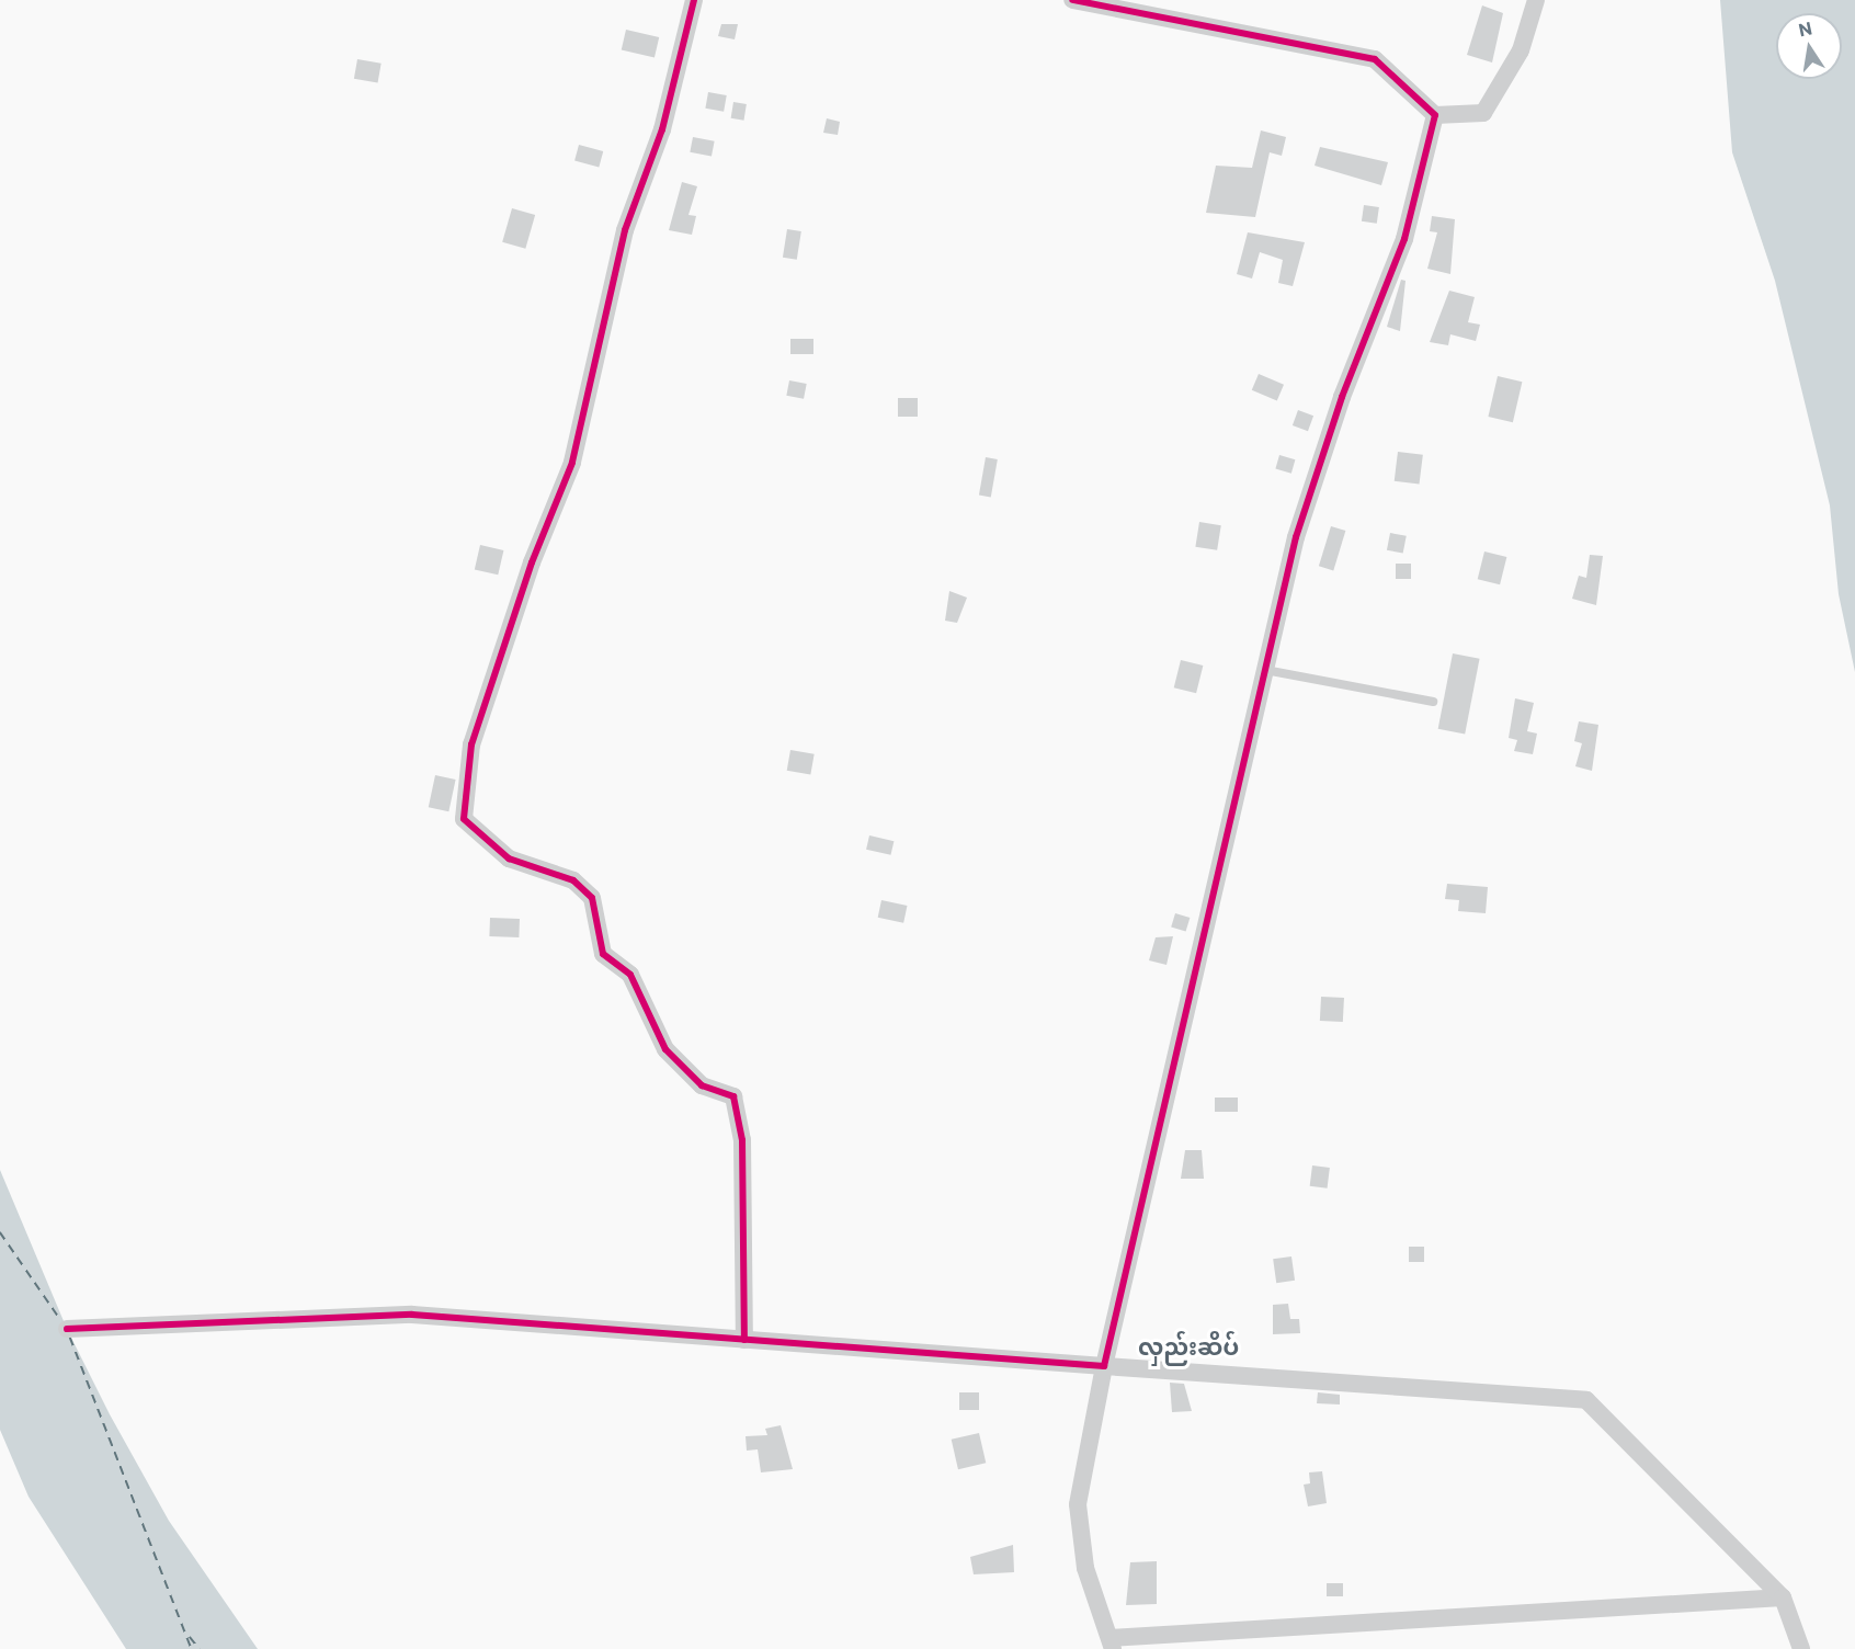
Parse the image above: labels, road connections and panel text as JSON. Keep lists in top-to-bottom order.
{
  "districts": ["လှည်းဆိပ်"],
  "north": "top"
}
